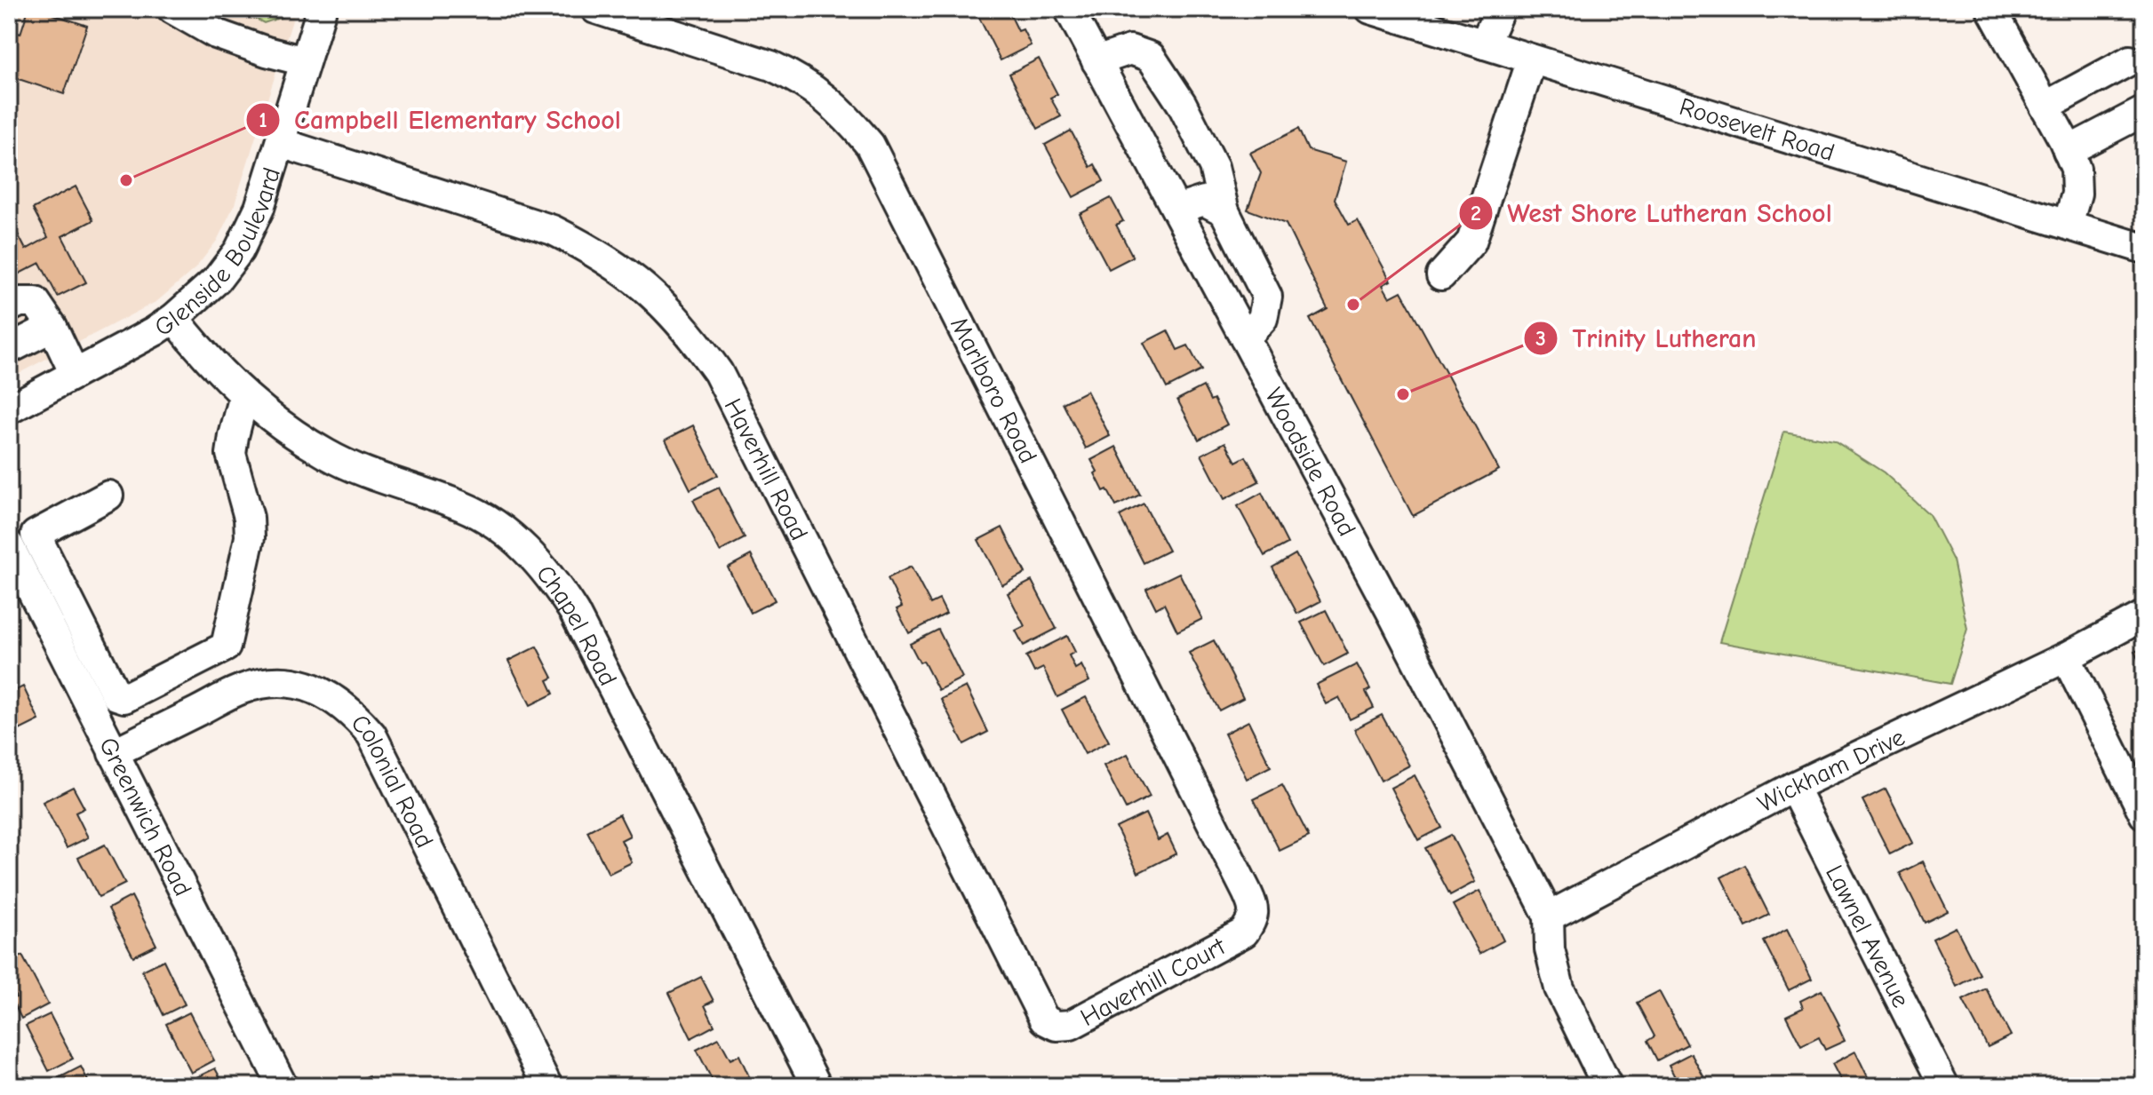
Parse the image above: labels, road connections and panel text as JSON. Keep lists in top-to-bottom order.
{
  "streets": {
    "street": [
      "Roosevelt Road",
      "Glenside Boulevard",
      "Marlboro Road",
      "Woodside Road",
      "Haverhill Road",
      "Chapel Road",
      "Wickham Drive",
      "Colonial Road",
      "Greenwich Road",
      "Lawnel Avenue",
      "Haverhill Court"
    ]
  },
  "crossings": [
    ["Glenside Boulevard", "Haverhill Road"],
    ["Glenside Boulevard", "Chapel Road"],
    ["Marlboro Road", "Haverhill Court"],
    ["Woodside Road", "Wickham Drive"],
    ["Haverhill Road", "Haverhill Court"],
    ["Wickham Drive", "Lawnel Avenue"],
    ["Colonial Road", "Greenwich Road"]
  ],
  "places": ["Campbell Elementary School", "West Shore Lutheran School", "Trinity Lutheran"]
}
